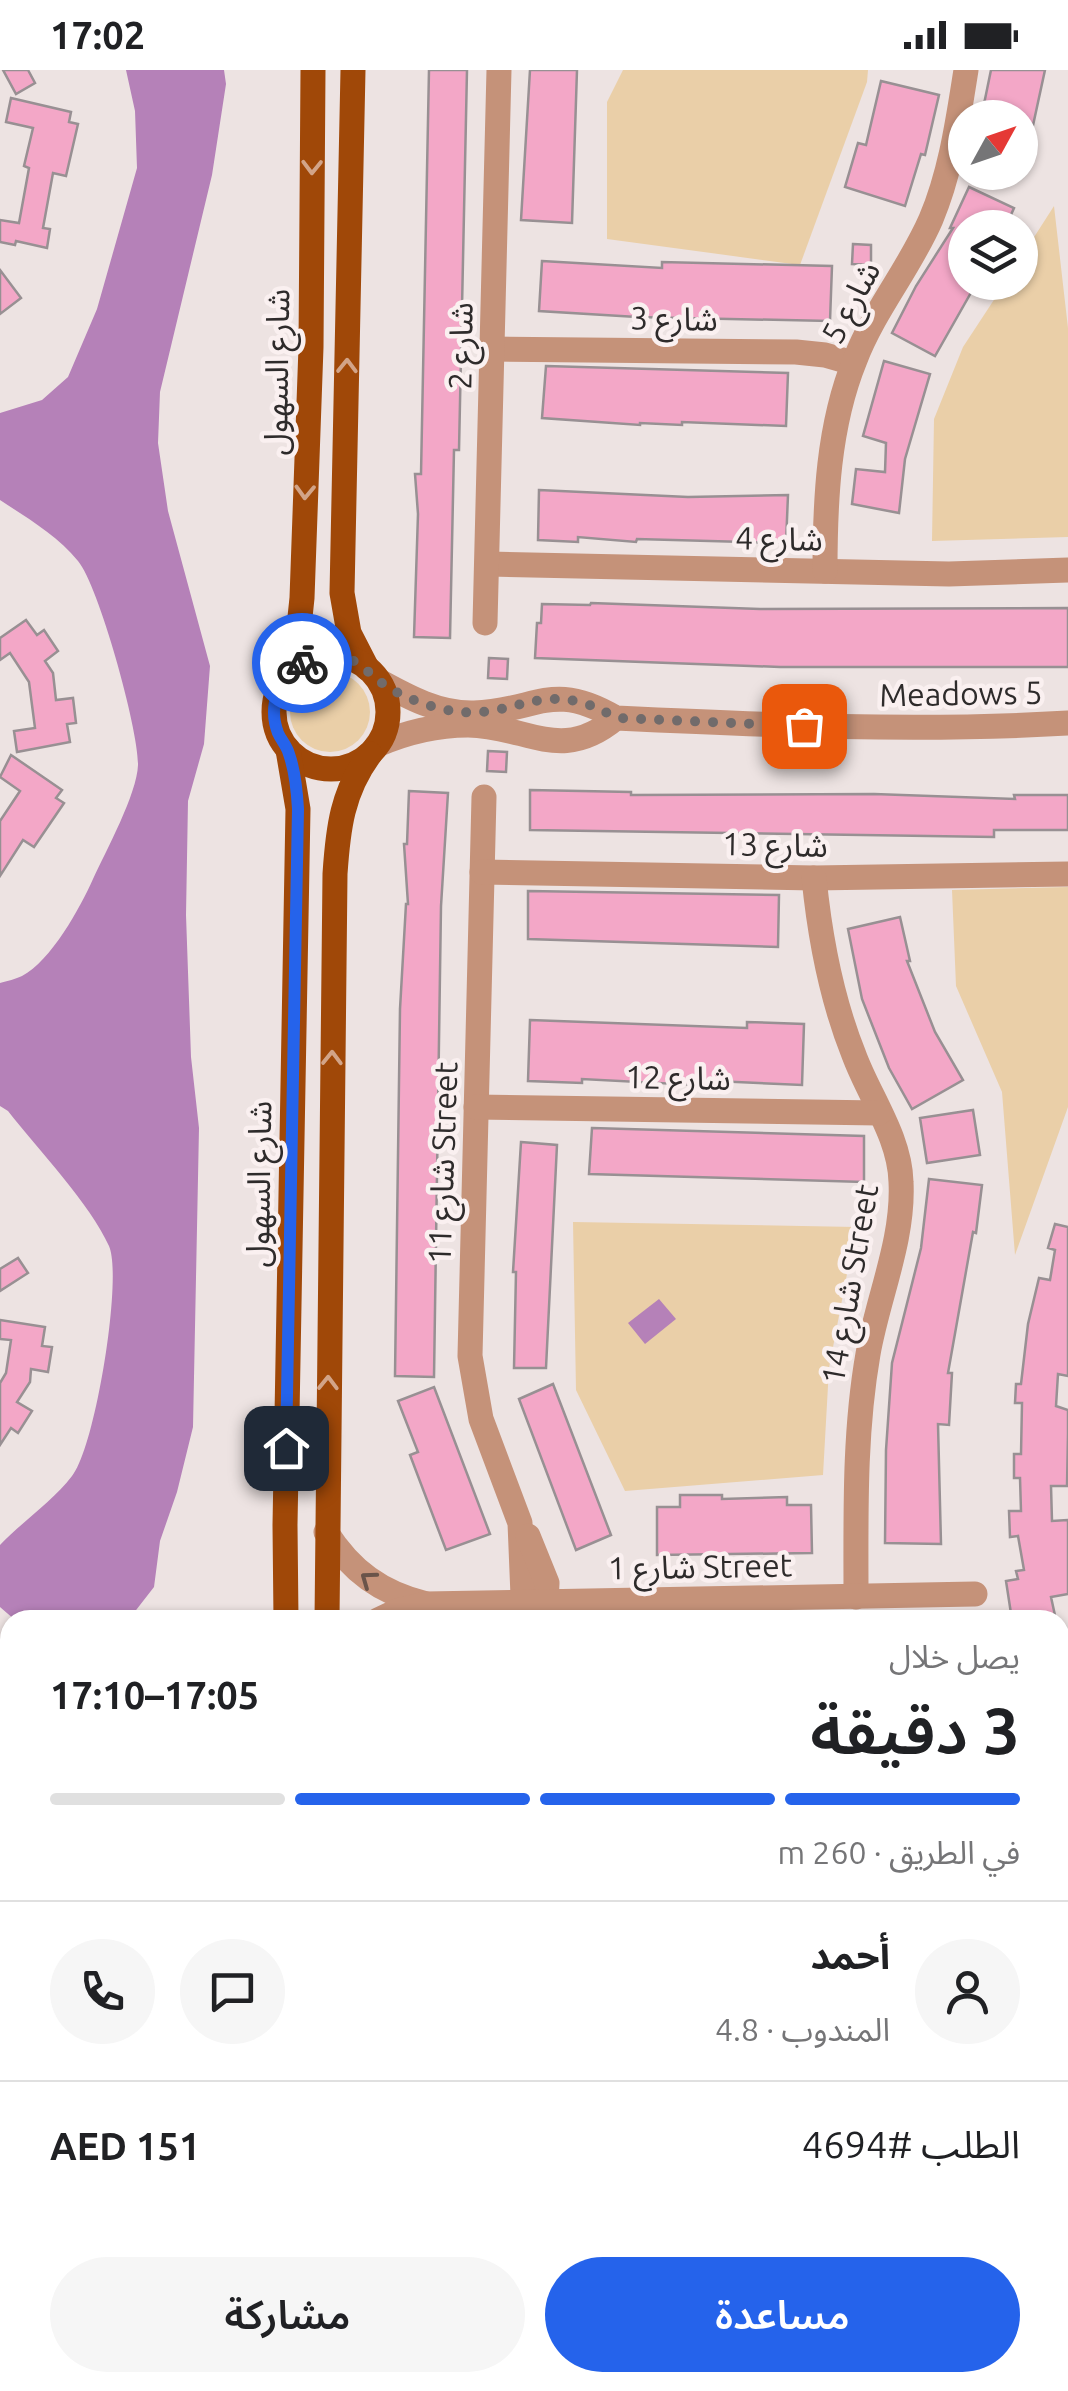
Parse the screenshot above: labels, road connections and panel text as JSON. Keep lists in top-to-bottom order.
{
  "streets": {
    "main road": ["شارع السهول"],
    "street": [
      "شارع 5",
      "شارع 3",
      "شارع 2",
      "شارع 4",
      "Meadows 5",
      "شارع 13",
      "شارع 12",
      "شارع 11 Street",
      "شارع 14 Street",
      "شارع 1 Street"
    ]
  },
  "crossings": [
    ["شارع 5", "شارع 3"],
    ["شارع 5", "شارع 4"],
    ["شارع 3", "شارع 2"],
    ["شارع 2", "شارع 4"],
    ["شارع السهول", "Meadows 5"],
    ["شارع 13", "شارع 11 Street"],
    ["شارع 13", "شارع 14 Street"],
    ["شارع 12", "شارع 11 Street"],
    ["شارع 12", "شارع 14 Street"],
    ["شارع 11 Street", "شارع 1 Street"],
    ["شارع 14 Street", "شارع 1 Street"]
  ],
  "north": "top right",
  "page": {
    "status": "17:02",
    "heading": ["3 دقيقة", "يصل خلال", "17:05–17:10"],
    "panel": [
      "أحمد",
      "المندوب · 4.8",
      "الطلب #4694",
      "AED 151"
    ],
    "bar": "في الطريق · 260 m",
    "buttons": ["مساعدة", "مشاركة"]
  }
}
